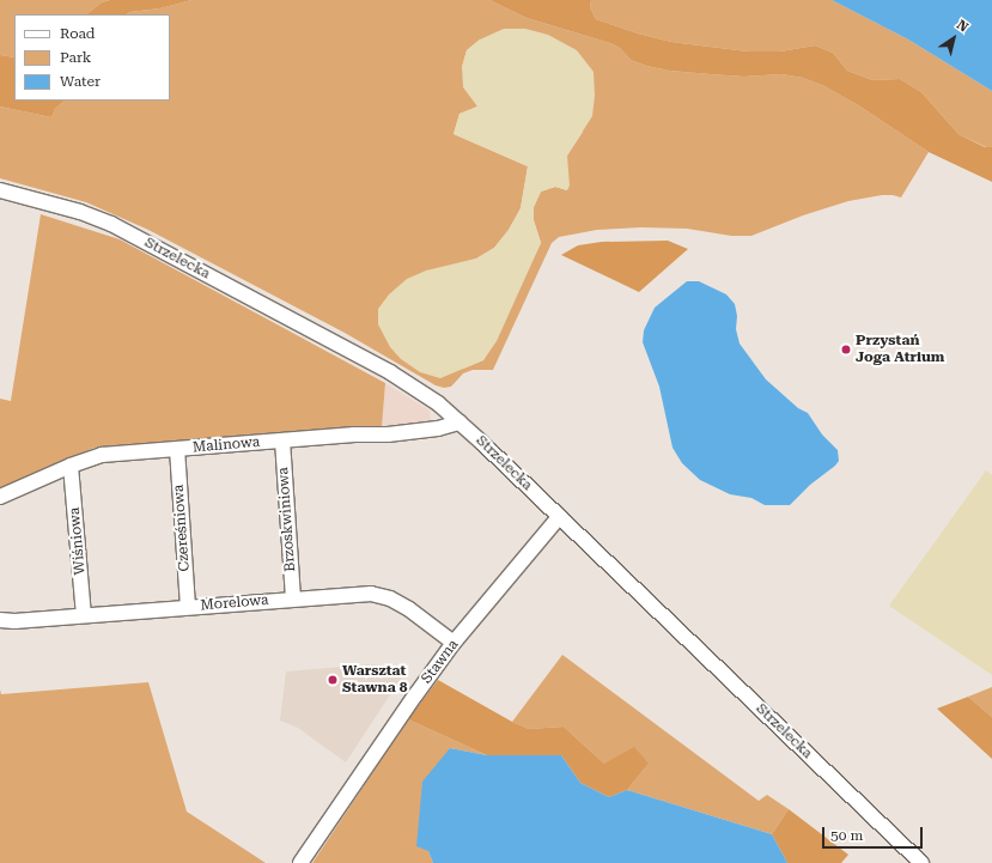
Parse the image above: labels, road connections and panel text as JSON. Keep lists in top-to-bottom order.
{
  "streets": {
    "street": [
      "Strzelecka",
      "Malinowa",
      "Brzoskwiniowa",
      "Czereśniowa",
      "Wiśniowa",
      "Morelowa",
      "Stawna"
    ]
  },
  "crossings": [
    ["Strzelecka", "Malinowa"],
    ["Strzelecka", "Stawna"],
    ["Malinowa", "Brzoskwiniowa"],
    ["Malinowa", "Czereśniowa"],
    ["Malinowa", "Wiśniowa"],
    ["Brzoskwiniowa", "Morelowa"],
    ["Czereśniowa", "Morelowa"],
    ["Wiśniowa", "Morelowa"],
    ["Morelowa", "Stawna"]
  ],
  "places": ["Przystań Joga Atrium", "Warsztat Stawna 8"],
  "legend": ["Road", "Park", "Water"],
  "scale_bar": "50 m",
  "north": "top right"
}
